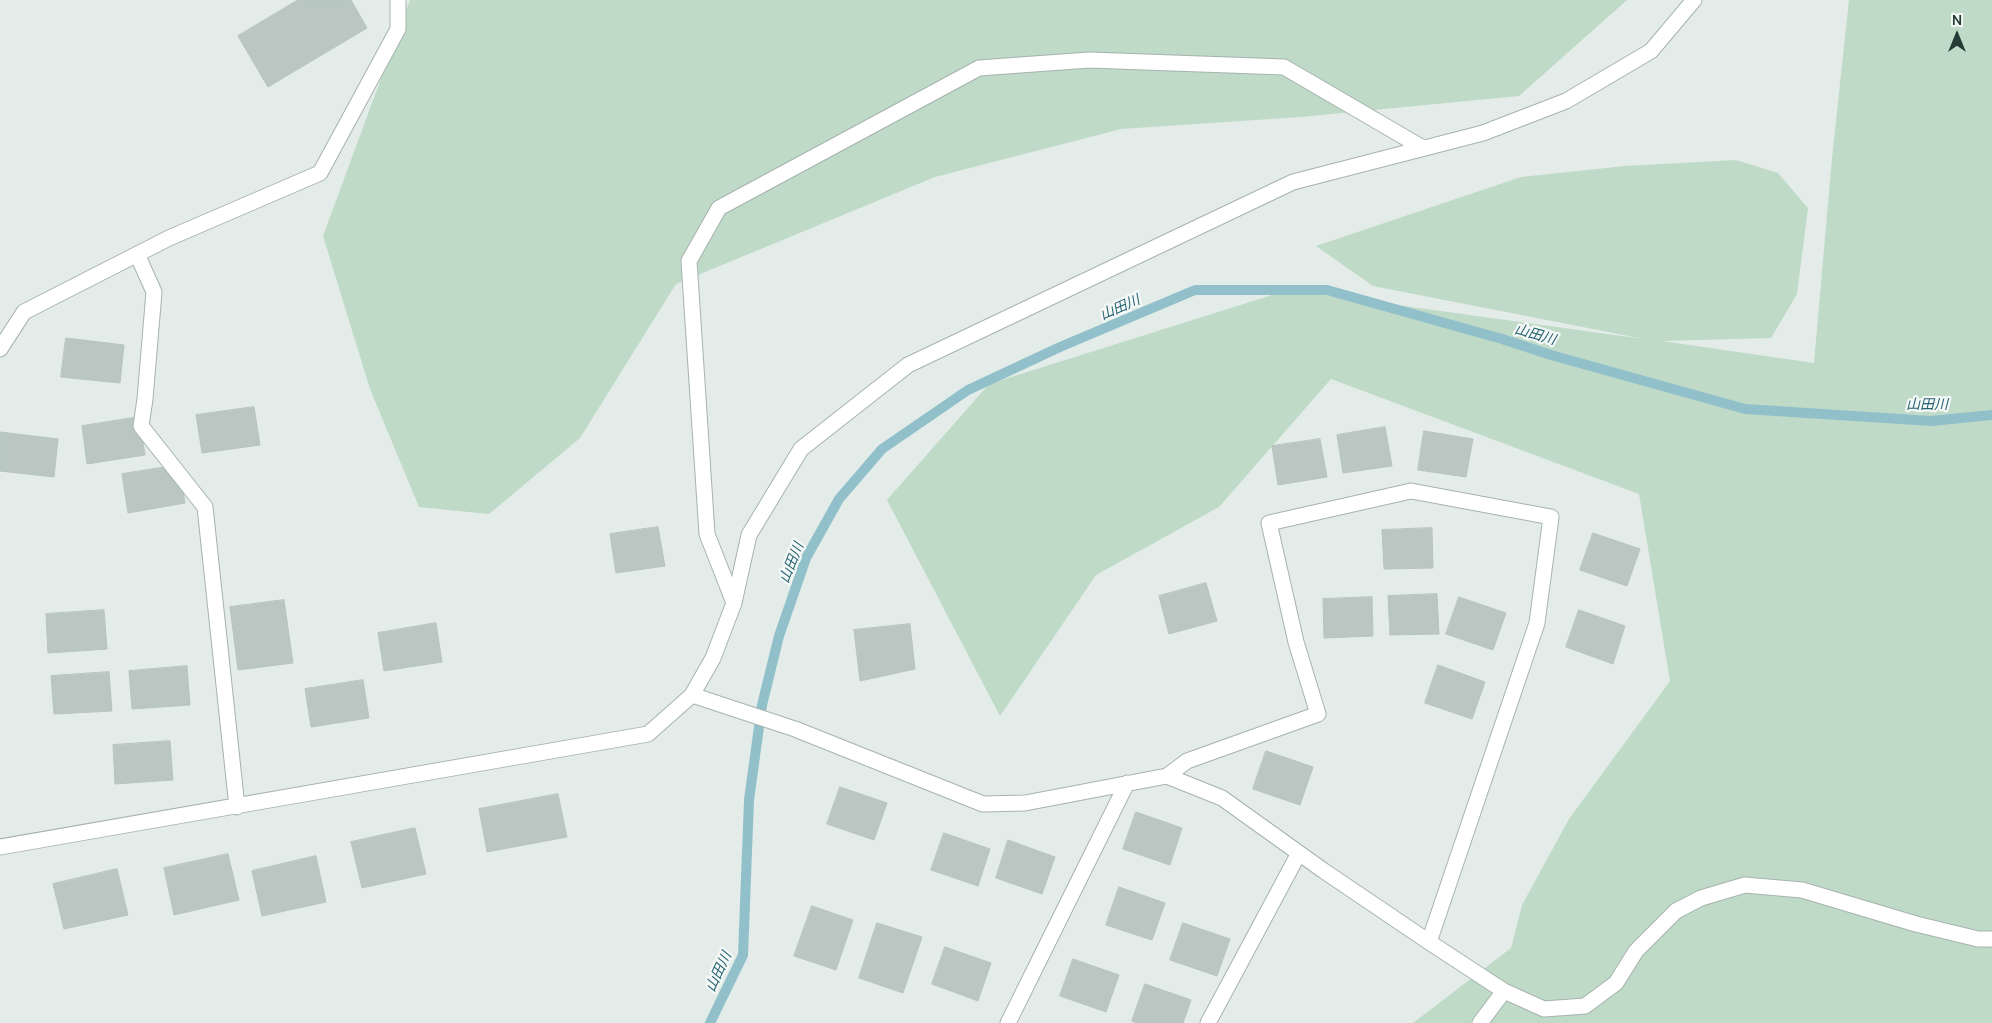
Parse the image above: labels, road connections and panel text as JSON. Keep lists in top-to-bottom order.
{
  "water": ["山田川"],
  "north": "top"
}
